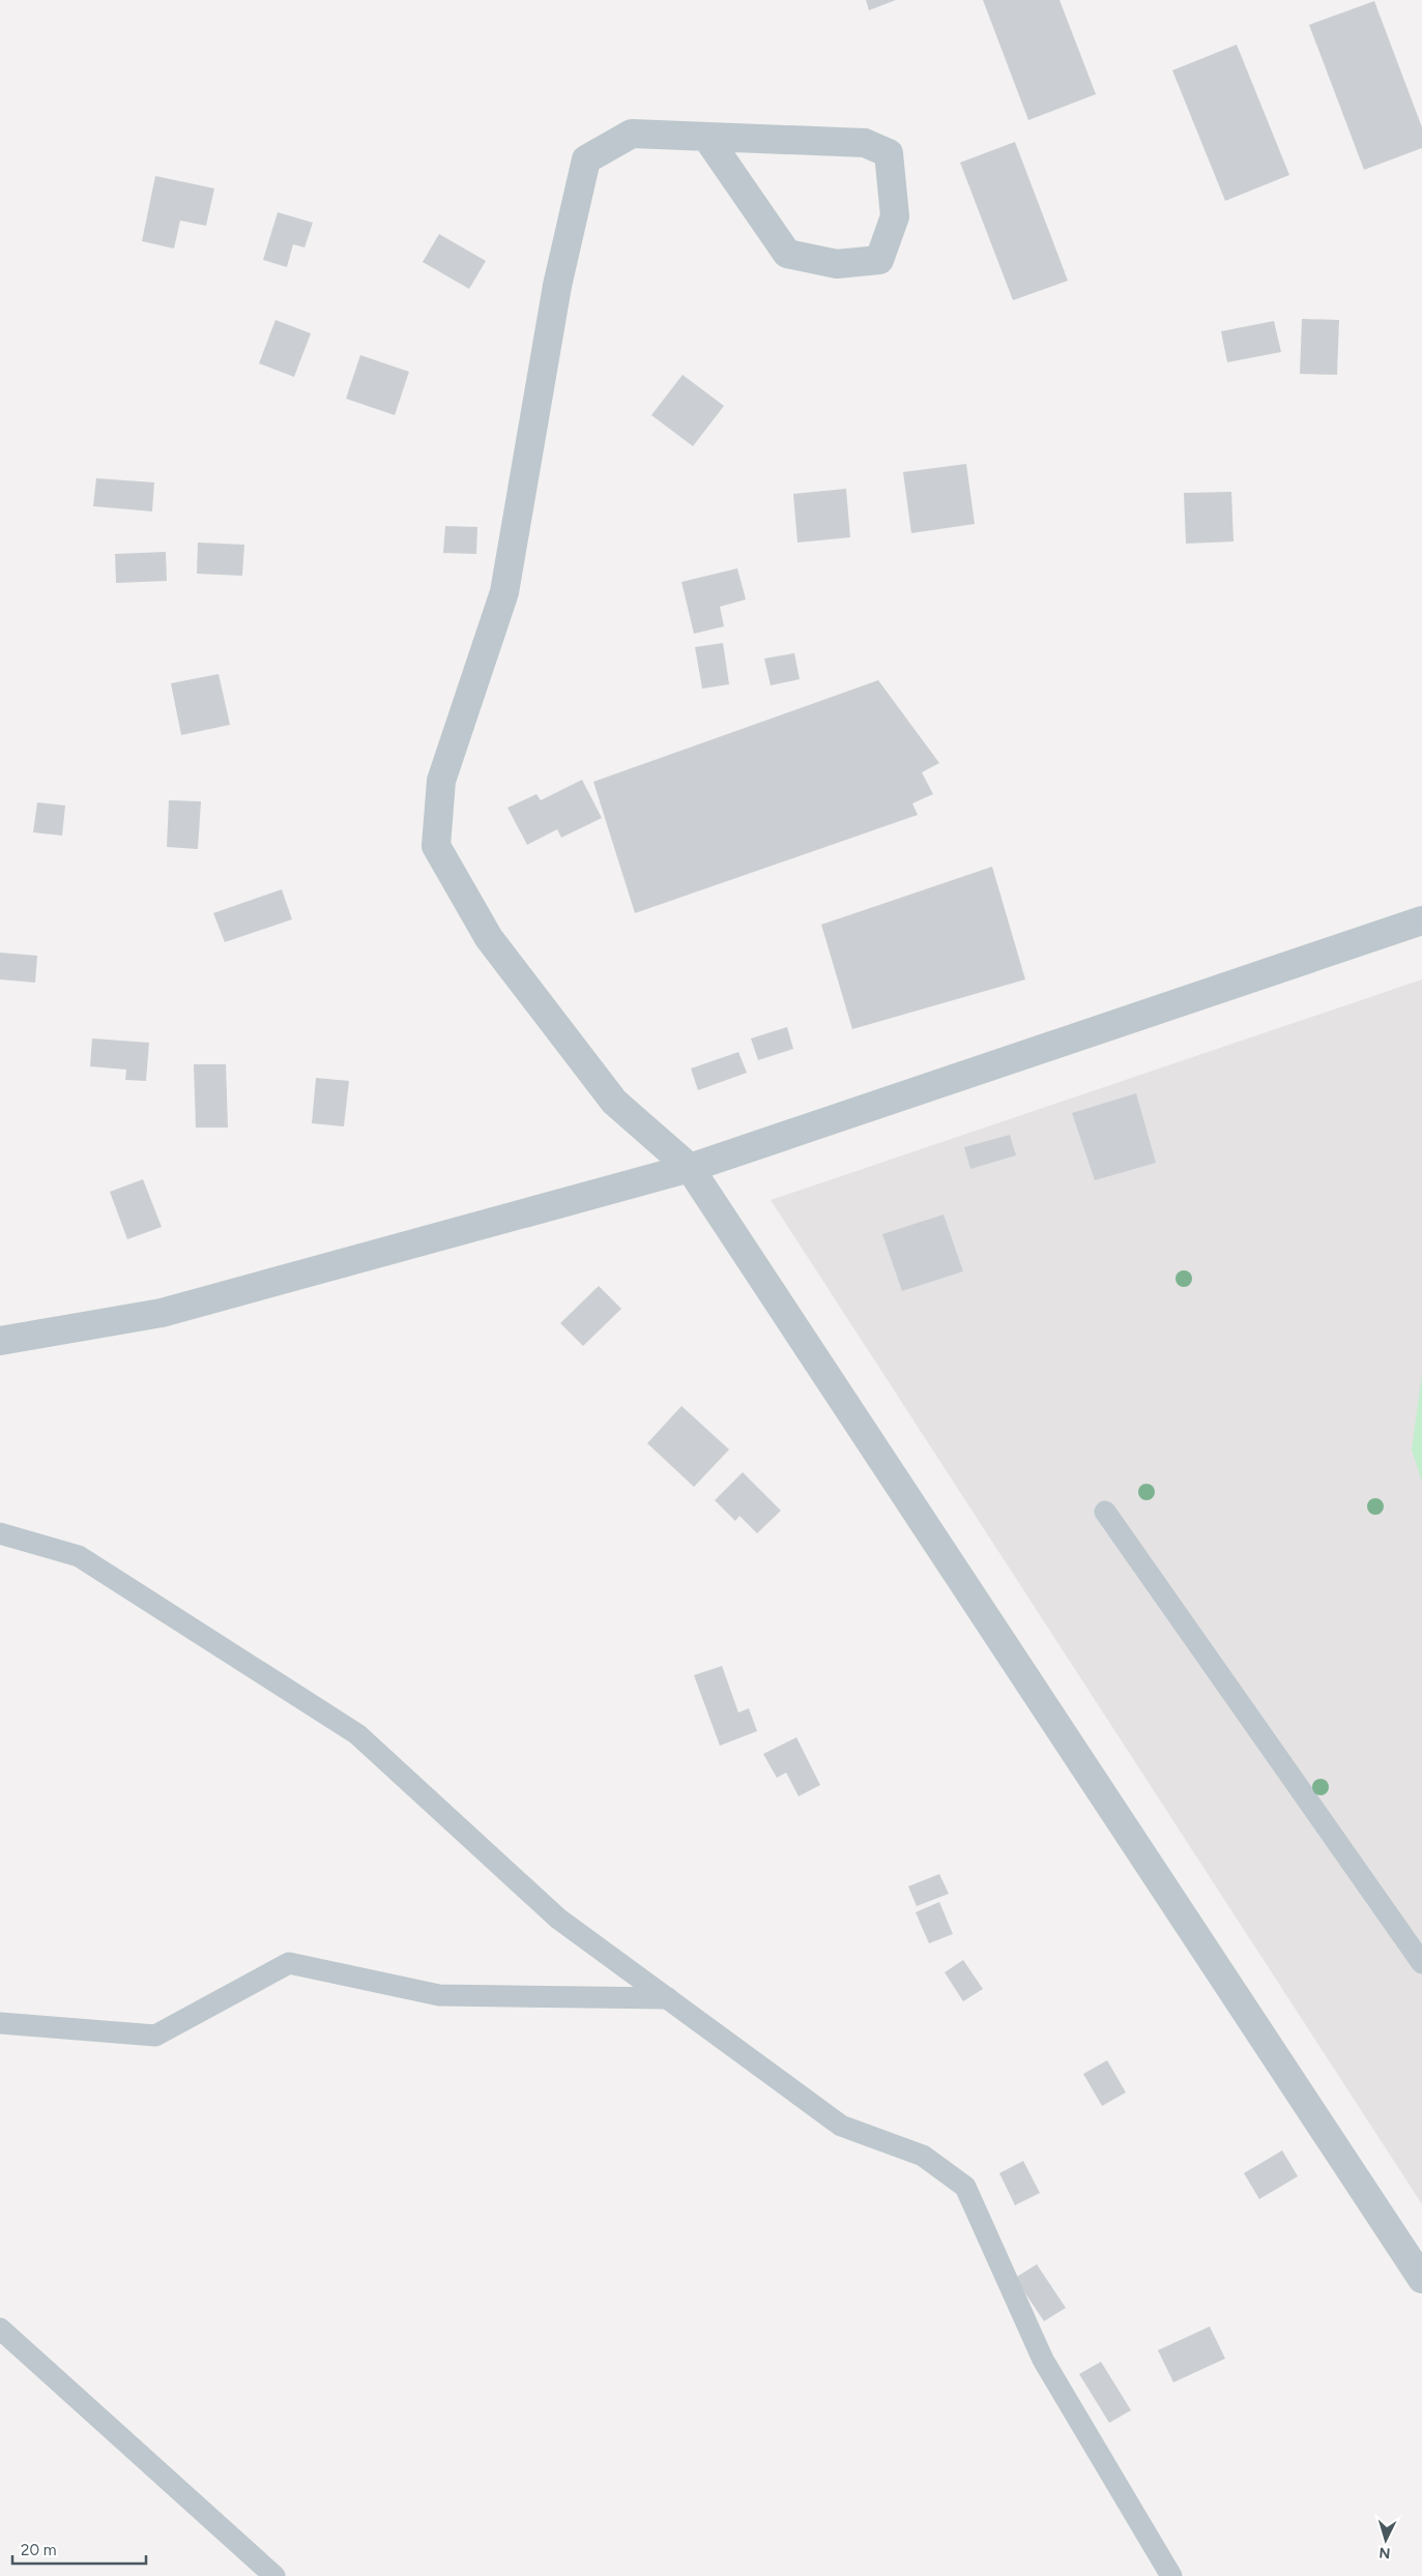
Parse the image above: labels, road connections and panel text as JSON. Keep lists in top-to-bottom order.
{
  "scale_bar": "20 m",
  "north": "bottom"
}
